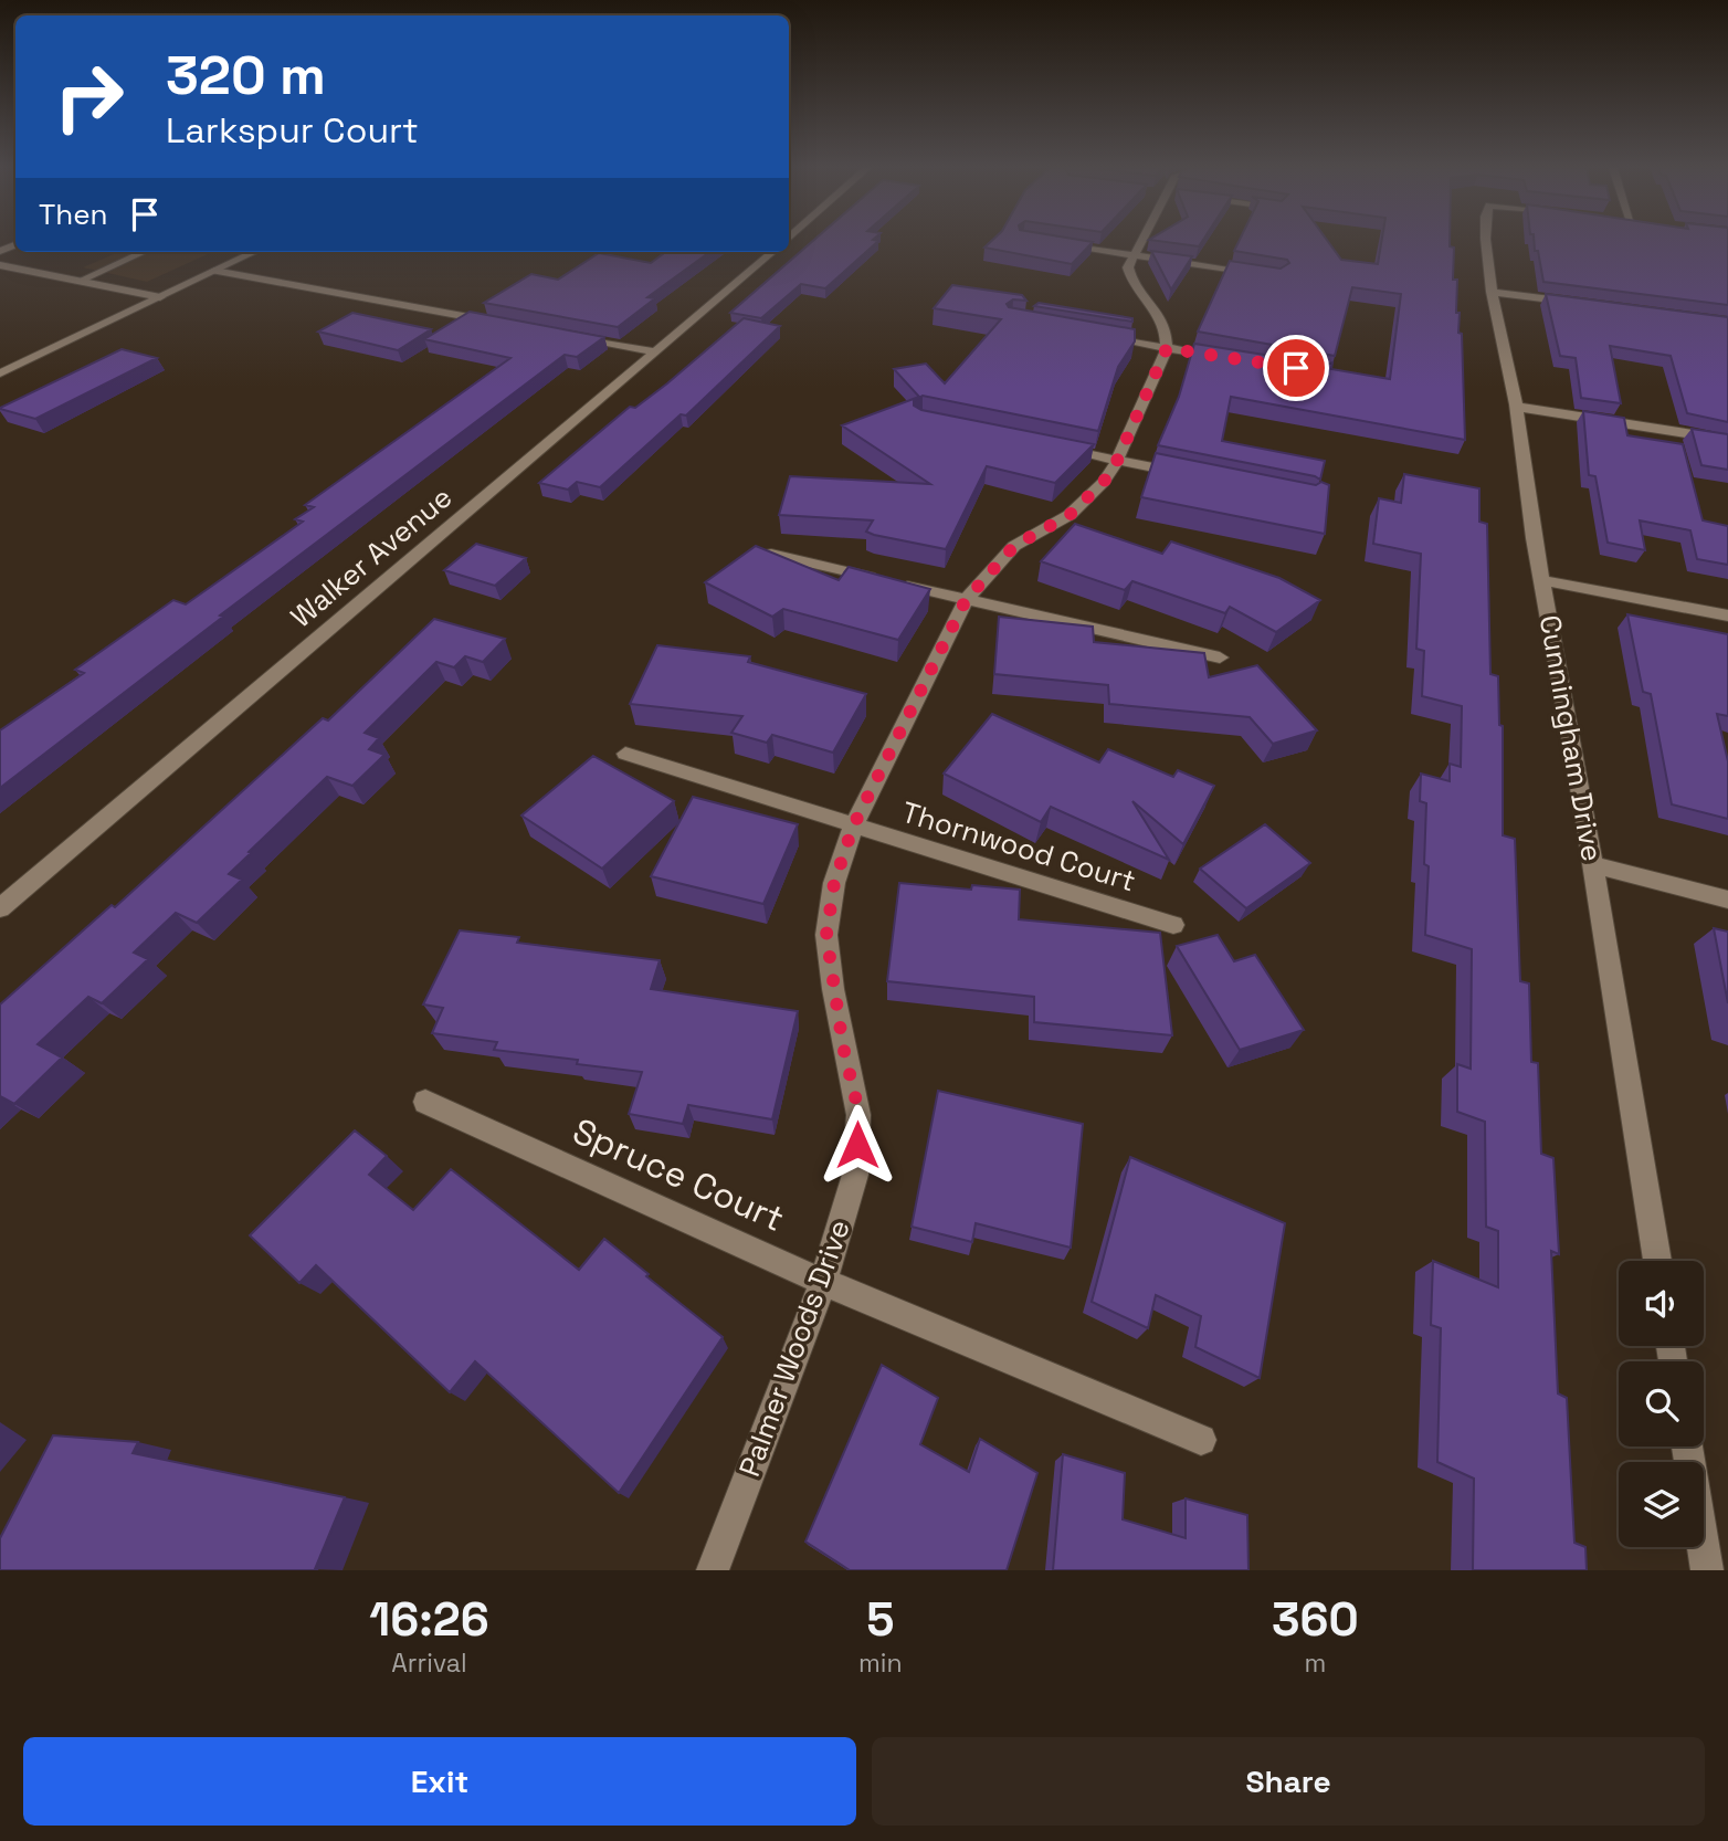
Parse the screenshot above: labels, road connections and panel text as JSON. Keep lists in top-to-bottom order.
{
  "streets": {
    "street": [
      "Walker Avenue",
      "Cunningham Drive",
      "Thornwood Court",
      "Spruce Court",
      "Palmer Woods Drive"
    ]
  },
  "crossings": [
    ["Thornwood Court", "Palmer Woods Drive"],
    ["Spruce Court", "Palmer Woods Drive"]
  ],
  "page": {
    "turn": ["320 m", "Larkspur Court"],
    "then": "Then",
    "eta": [
      "16:26",
      "Arrival",
      "5",
      "min",
      "360",
      "m"
    ],
    "buttons": ["Exit", "Share"]
  }
}
